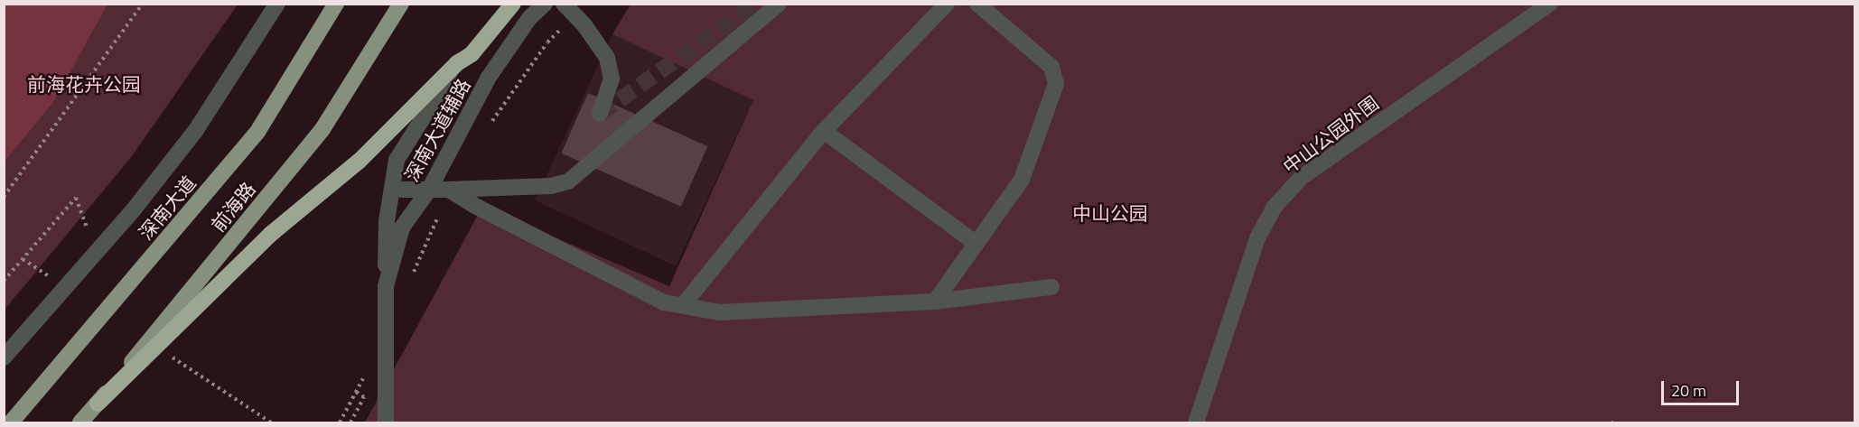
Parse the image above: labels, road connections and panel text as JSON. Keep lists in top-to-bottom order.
{
  "streets": {
    "main road": ["前海路", "深南大道"],
    "street": ["深南大道辅路", "中山公园外围"]
  },
  "parks": ["前海花卉公园", "中山公园"],
  "scale_bar": "20 m"
}
